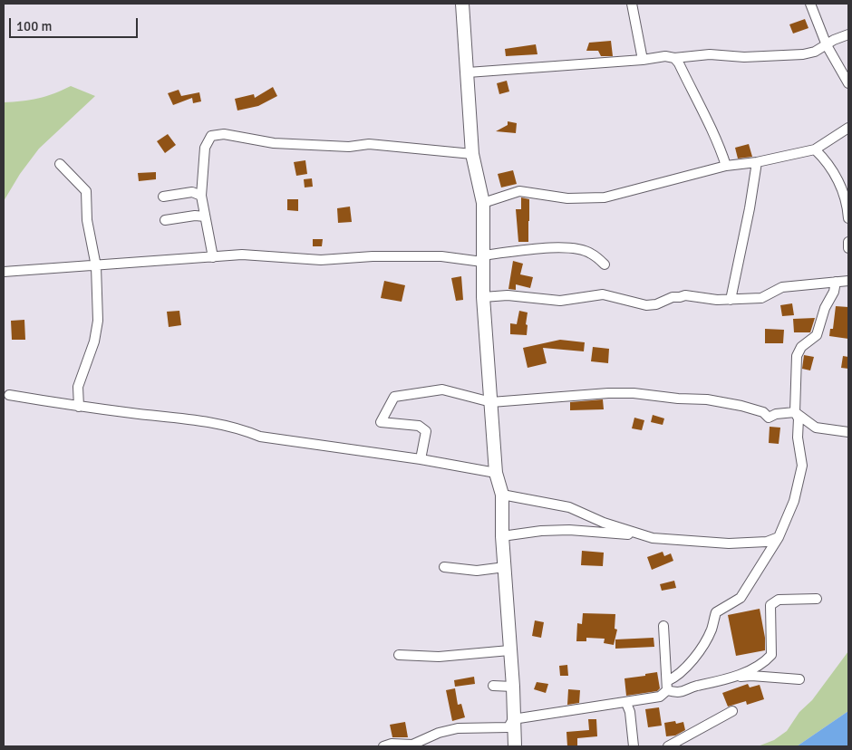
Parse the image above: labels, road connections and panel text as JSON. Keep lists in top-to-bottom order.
{
  "scale_bar": "100 m"
}
